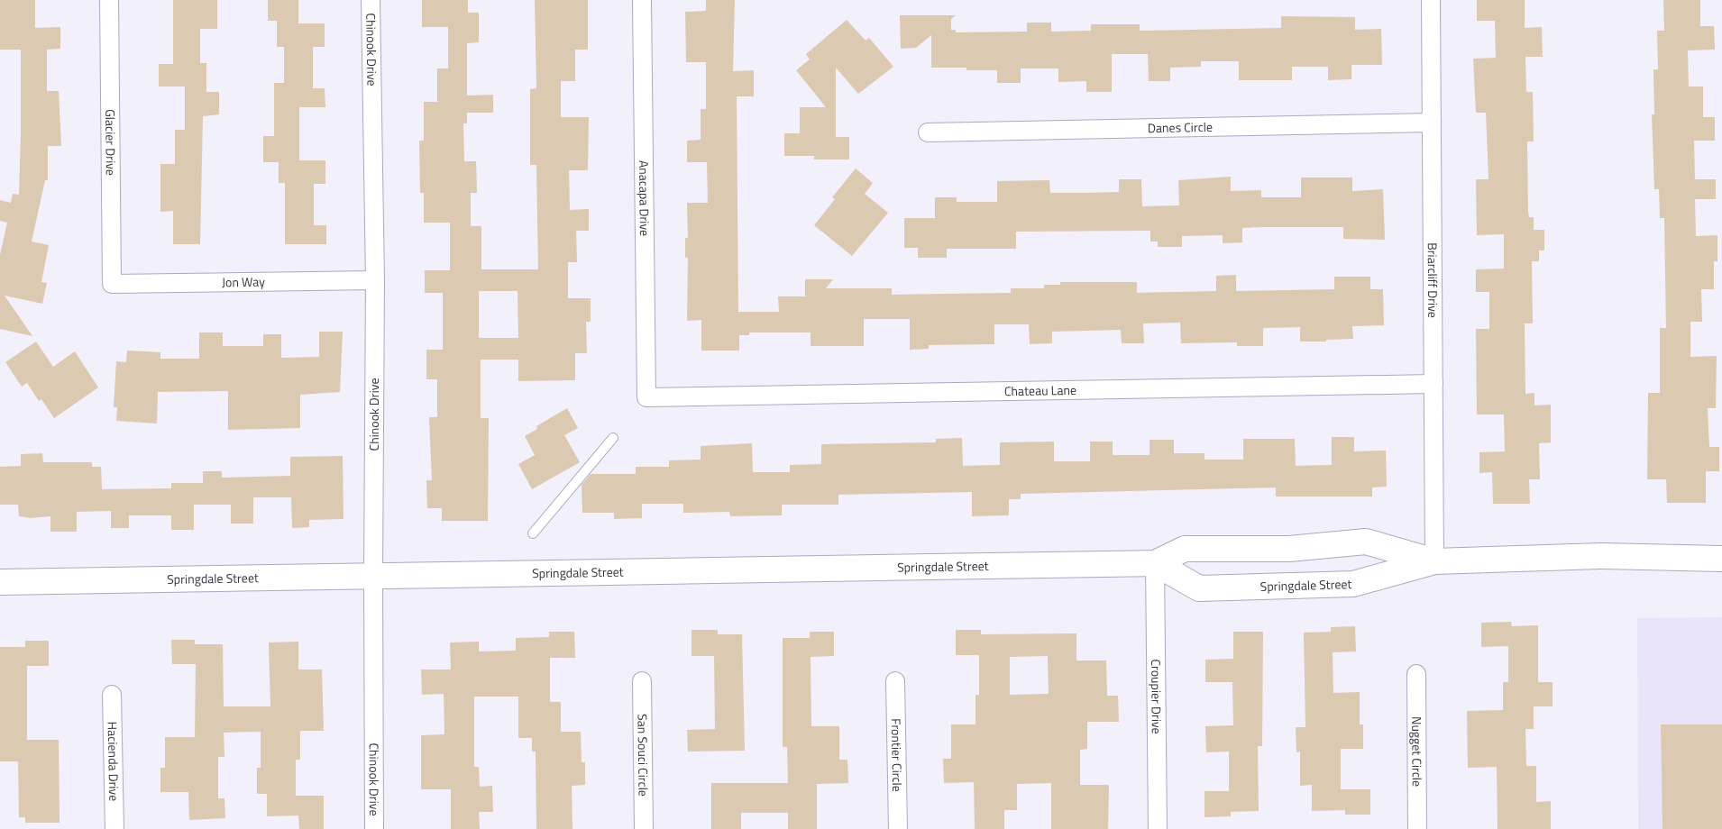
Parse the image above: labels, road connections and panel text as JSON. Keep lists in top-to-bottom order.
{
  "streets": {
    "main road": ["Springdale Street"],
    "street": [
      "Chinook Drive",
      "Danes Circle",
      "Glacier Drive",
      "Anacapa Drive",
      "Briarcliff Drive",
      "Jon Way",
      "Chateau Lane",
      "Croupier Drive",
      "Nugget Circle",
      "San Souci Circle",
      "Frontier Circle",
      "Hacienda Drive"
    ]
  },
  "crossings": [
    ["Chinook Drive", "Jon Way"],
    ["Chinook Drive", "Springdale Street"],
    ["Danes Circle", "Briarcliff Drive"],
    ["Glacier Drive", "Jon Way"],
    ["Anacapa Drive", "Chateau Lane"],
    ["Briarcliff Drive", "Chateau Lane"],
    ["Briarcliff Drive", "Springdale Street"],
    ["Springdale Street", "Croupier Drive"]
  ]
}
